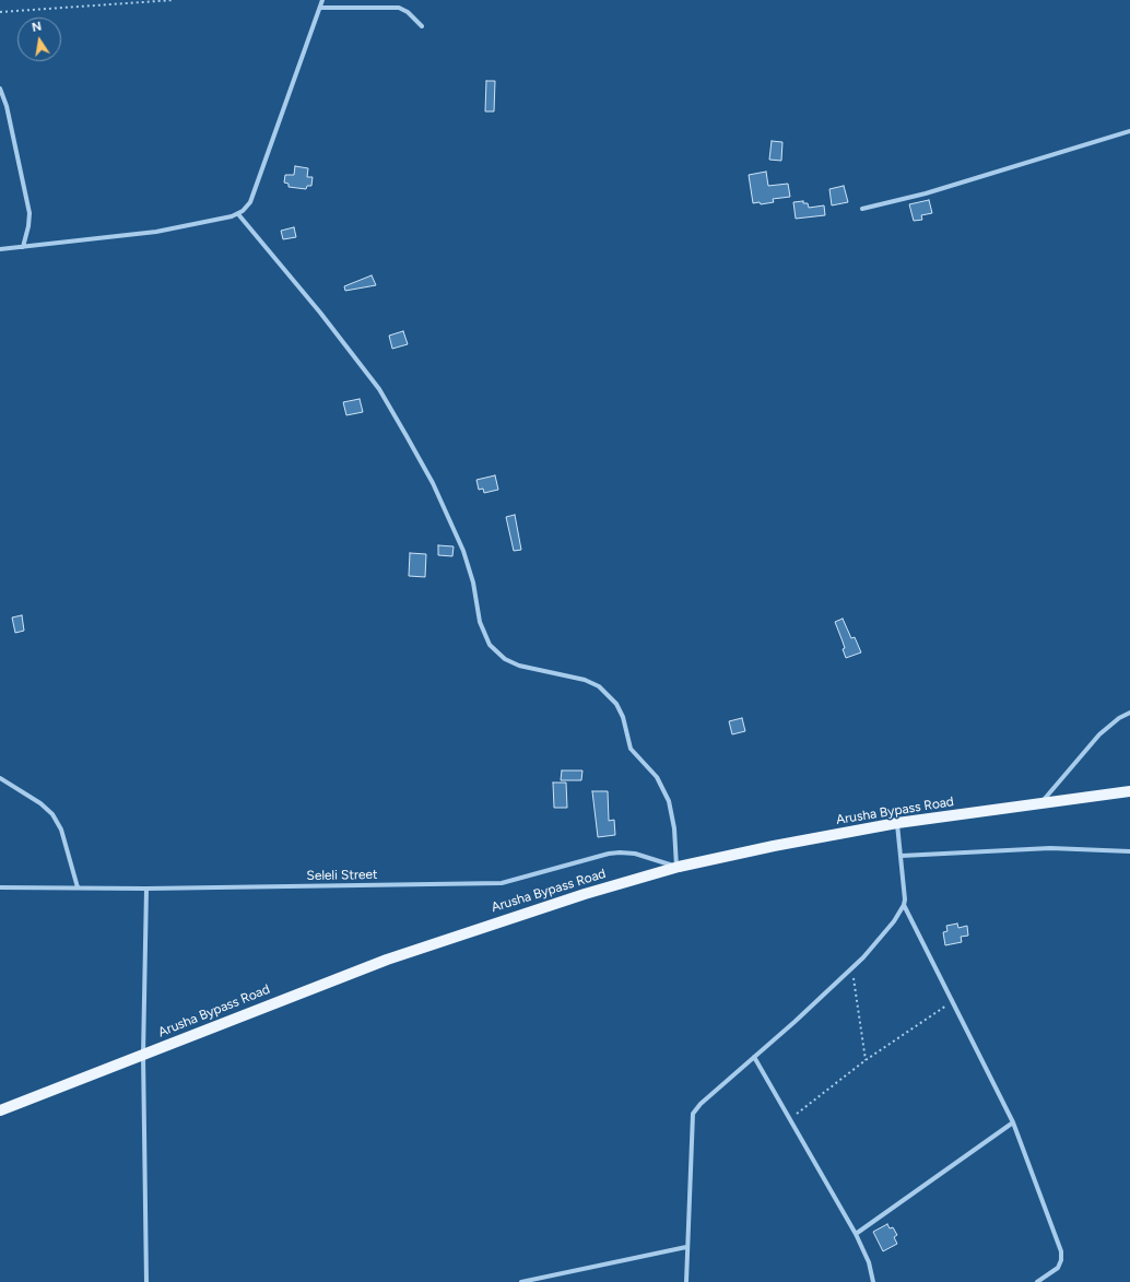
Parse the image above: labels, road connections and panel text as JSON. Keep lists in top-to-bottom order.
{
  "streets": {
    "main road": ["Arusha Bypass Road"],
    "street": ["Seleli Street"]
  },
  "crossings": [
    ["Arusha Bypass Road", "Seleli Street"]
  ],
  "north": "top"
}
